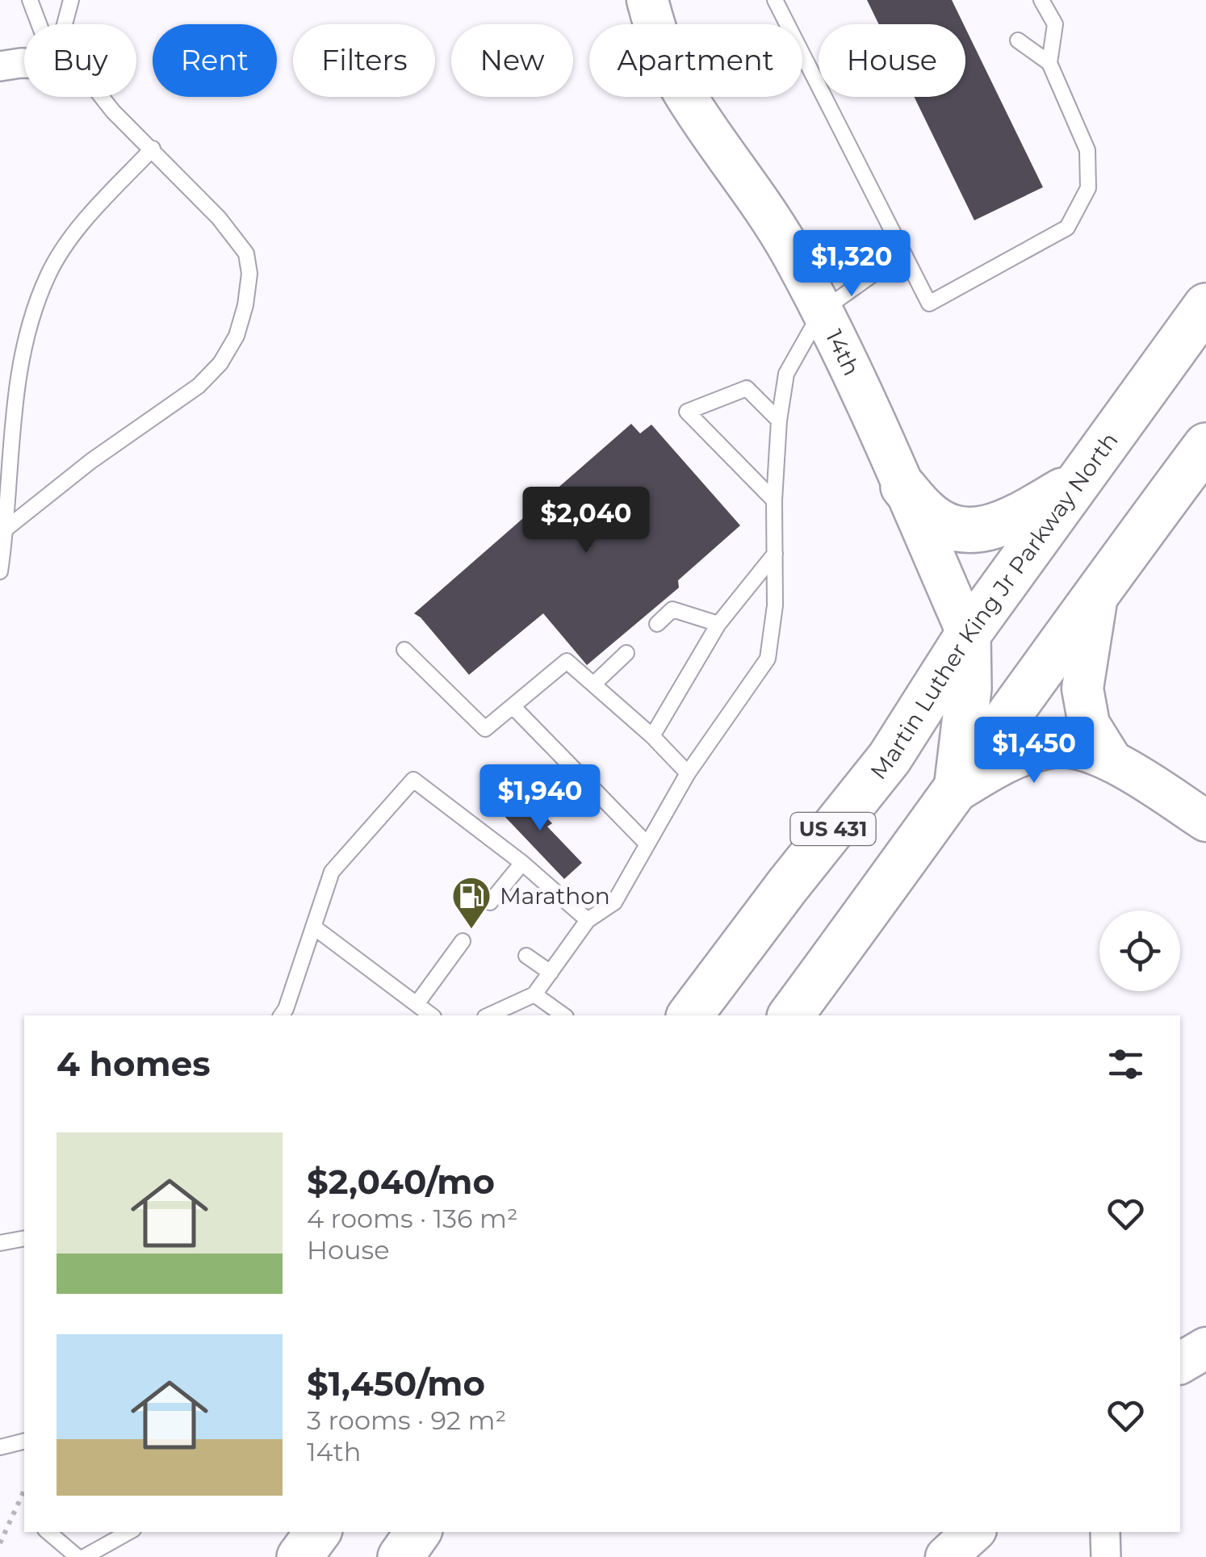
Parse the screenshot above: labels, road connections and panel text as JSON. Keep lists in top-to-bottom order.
{
  "streets": {
    "highway": ["Martin Luther King Jr Parkway North", "US 431"],
    "street": ["14th"]
  },
  "crossings": [
    ["14th", "Martin Luther King Jr Parkway North"]
  ],
  "places": {
    "fuel station": ["Marathon"]
  },
  "page": {
    "chip": [
      "Buy",
      "Rent",
      "Filters",
      "New",
      "Apartment",
      "House"
    ],
    "price": [
      "$1,320",
      "$2,040",
      "$1,450",
      "$1,940"
    ],
    "heading": "4 homes",
    "list": [
      {
        "name": "$2,040/mo",
        "note": "4 rooms · 136 m² · House"
      },
      {
        "name": "$1,450/mo",
        "note": "3 rooms · 92 m² · 14th"
      }
    ]
  }
}
